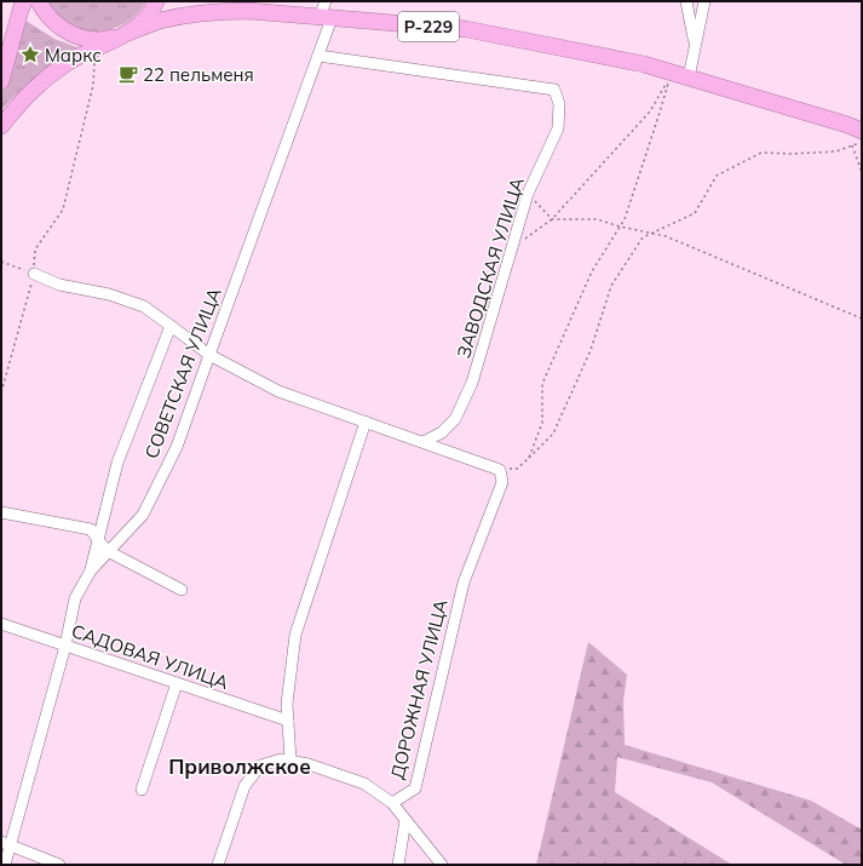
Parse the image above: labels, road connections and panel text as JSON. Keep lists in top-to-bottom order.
{
  "streets": {
    "highway": ["Р-229"],
    "street": [
      "ЗАВОДСКАЯ УЛИЦА",
      "СОВЕТСКАЯ УЛИЦА",
      "САДОВАЯ УЛИЦА",
      "ДОРОЖНАЯ УЛИЦА"
    ]
  },
  "crossings": [
    ["Р-229", "СОВЕТСКАЯ УЛИЦА"],
    ["ЗАВОДСКАЯ УЛИЦА", "СОВЕТСКАЯ УЛИЦА"],
    ["СОВЕТСКАЯ УЛИЦА", "САДОВАЯ УЛИЦА"]
  ],
  "districts": ["Приволжское"],
  "places": {
    "place": ["Маркс"],
    "cafe": ["22 пельменя"]
  }
}
